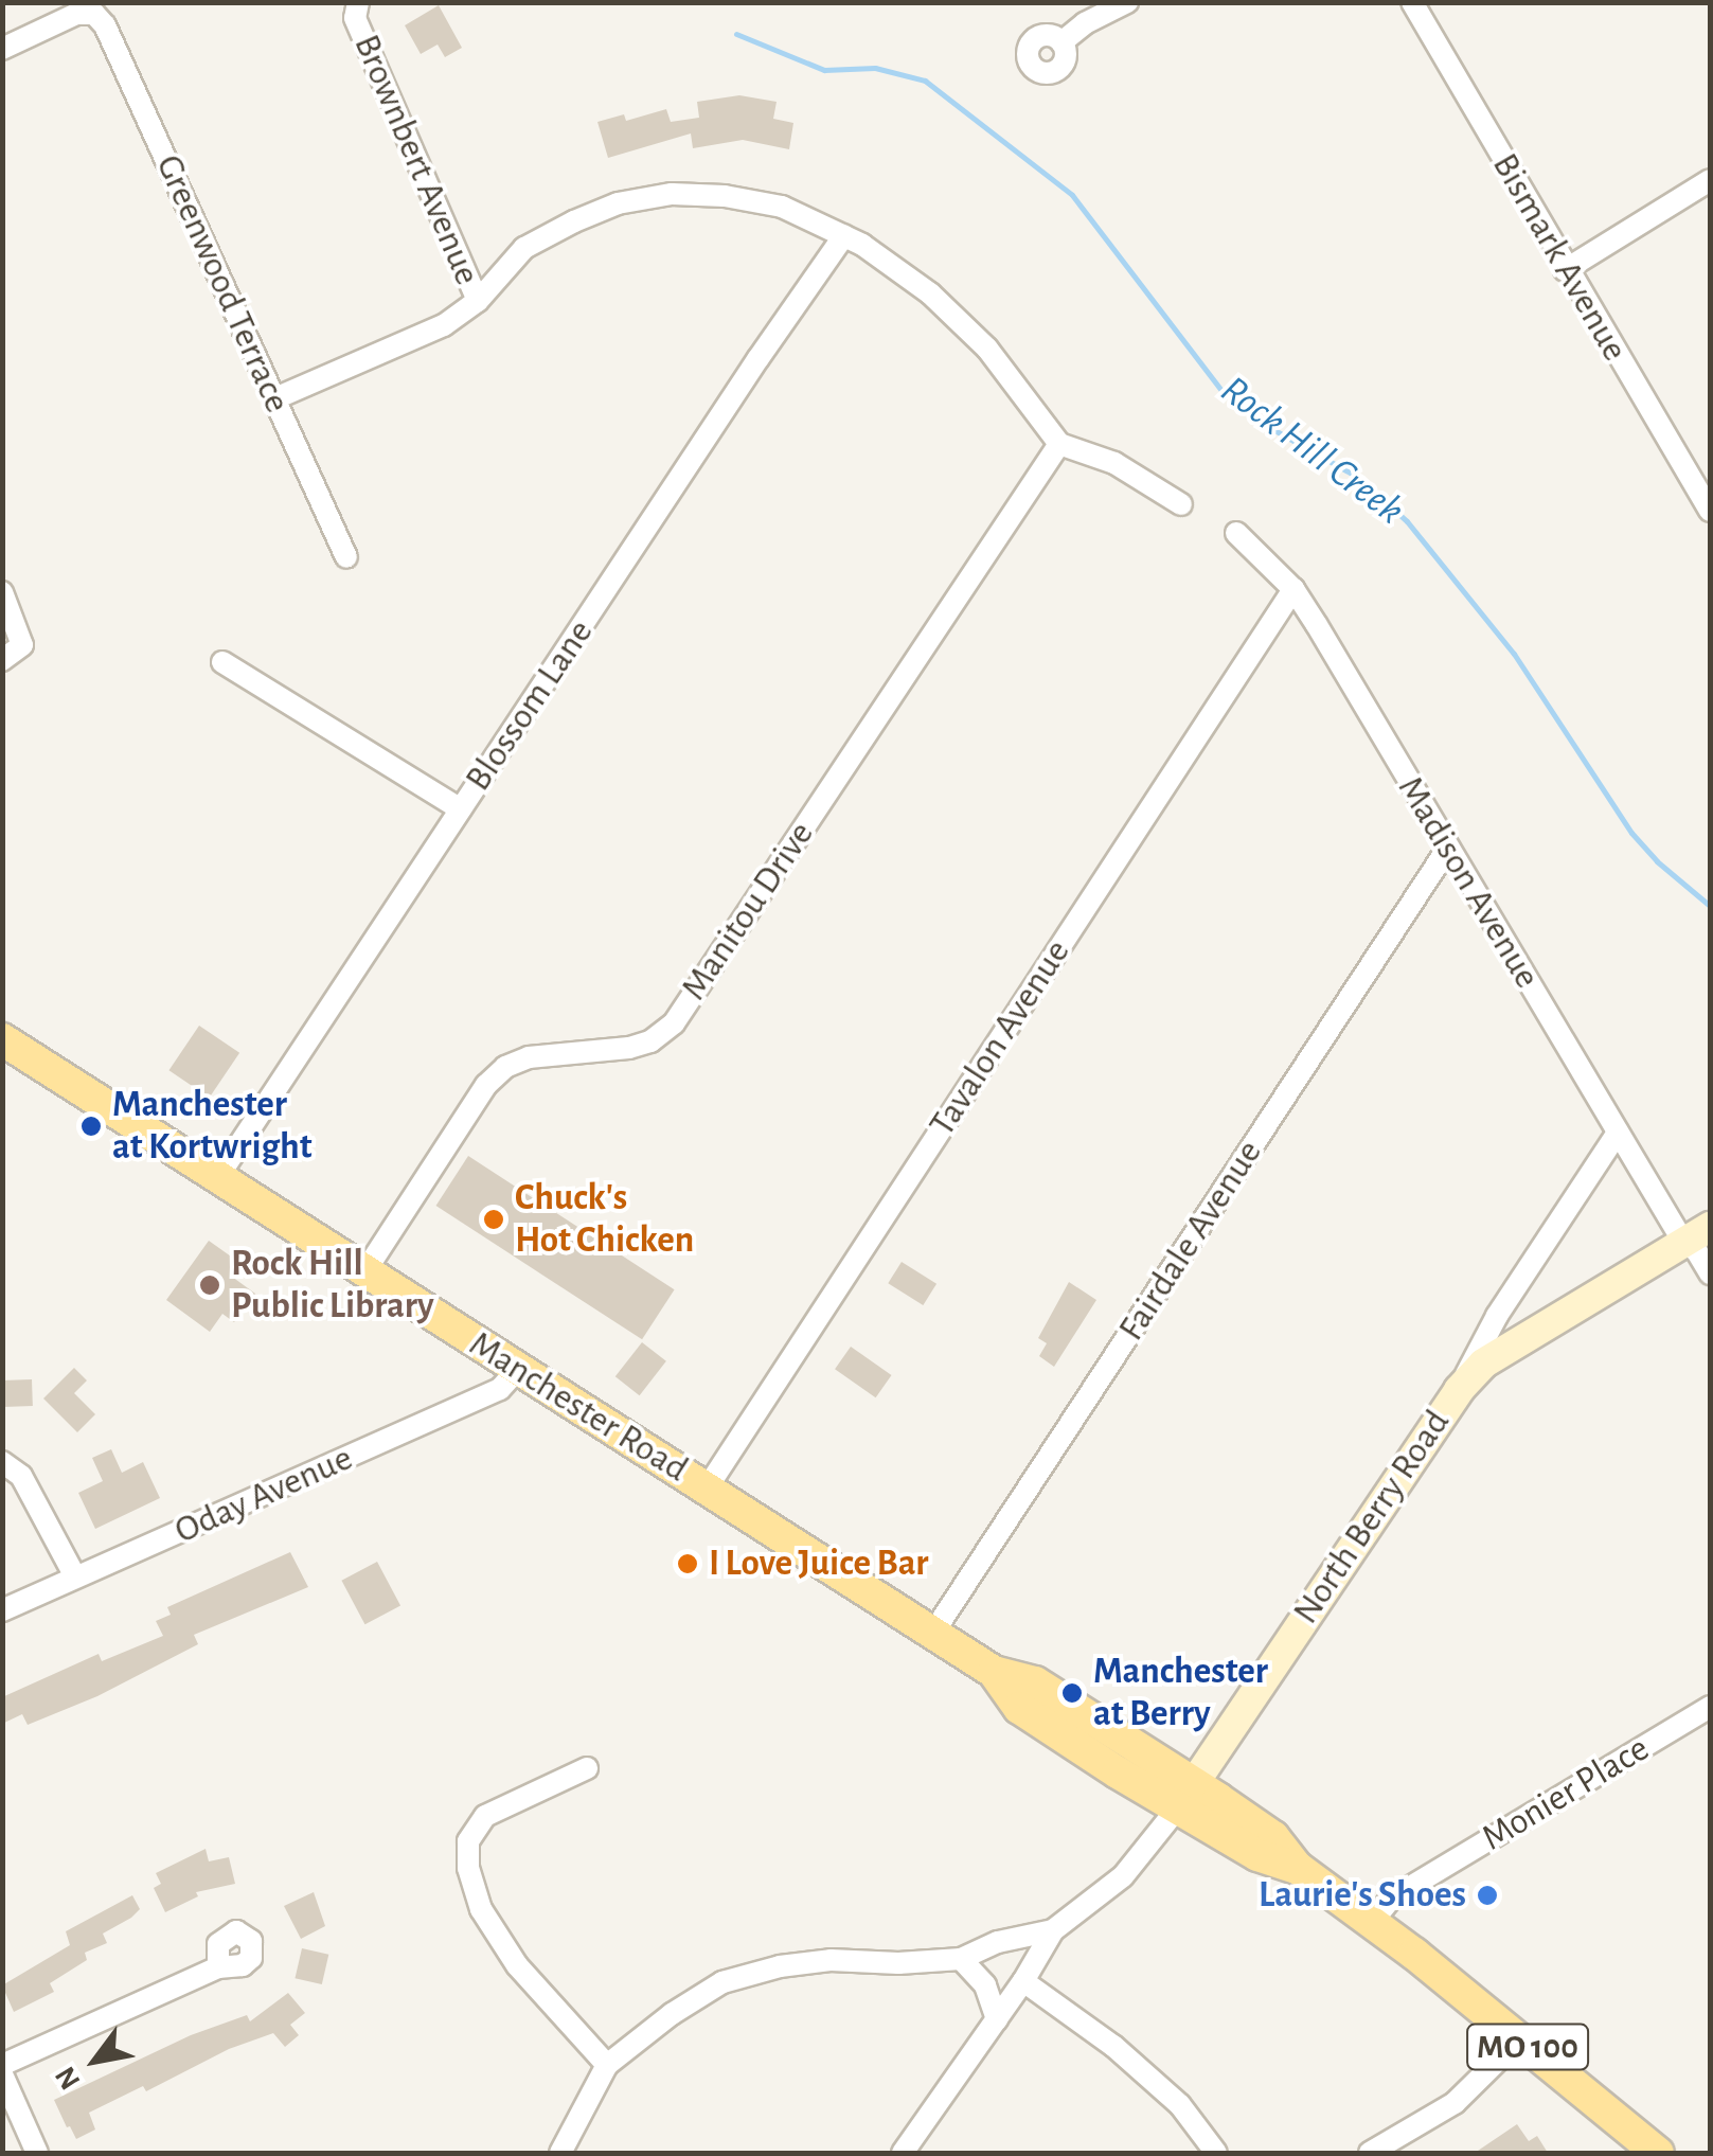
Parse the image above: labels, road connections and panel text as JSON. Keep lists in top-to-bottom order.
{
  "streets": {
    "main road": ["Manchester Road", "North Berry Road", "MO 100"],
    "street": [
      "Brownbert Avenue",
      "Bismark Avenue",
      "Greenwood Terrace",
      "Blossom Lane",
      "Madison Avenue",
      "Manitou Drive",
      "Tavalon Avenue",
      "Fairdale Avenue",
      "Oday Avenue",
      "Monier Place"
    ]
  },
  "crossings": [
    ["Blossom Lane", "Manchester Road"],
    ["Madison Avenue", "Tavalon Avenue"],
    ["Madison Avenue", "Fairdale Avenue"],
    ["Madison Avenue", "North Berry Road"],
    ["Manitou Drive", "Manchester Road"],
    ["Tavalon Avenue", "Manchester Road"],
    ["Fairdale Avenue", "Manchester Road"],
    ["Manchester Road", "Oday Avenue"],
    ["Manchester Road", "North Berry Road"],
    ["Manchester Road", "Monier Place"]
  ],
  "water": ["Rock Hill Creek"],
  "places": [
    "Manchester at Kortwright",
    "Chuck's Hot Chicken",
    "Rock Hill Public Library",
    "I Love Juice Bar",
    "Manchester at Berry",
    "Laurie's Shoes"
  ],
  "north": "bottom left"
}
